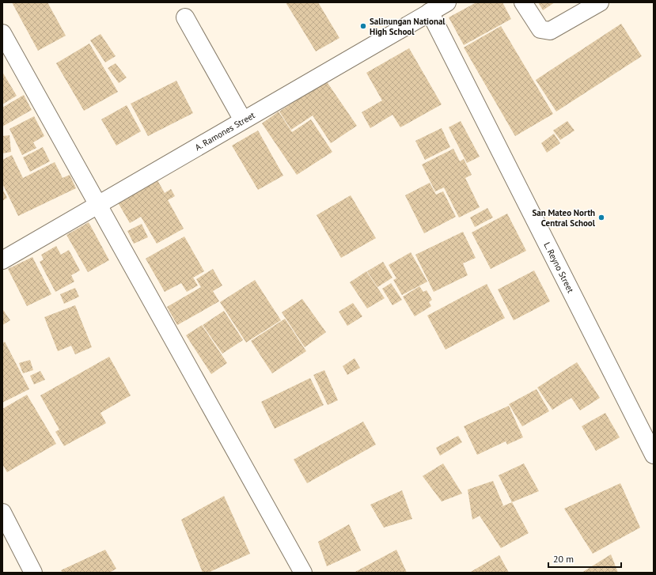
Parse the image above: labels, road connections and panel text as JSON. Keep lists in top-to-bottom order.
{
  "streets": {
    "street": ["A. Ramones Street", "L. Reyno Street"]
  },
  "crossings": [
    ["A. Ramones Street", "L. Reyno Street"]
  ],
  "places": ["Salinungan National High School", "San Mateo North Central School"],
  "scale_bar": "20 m"
}
